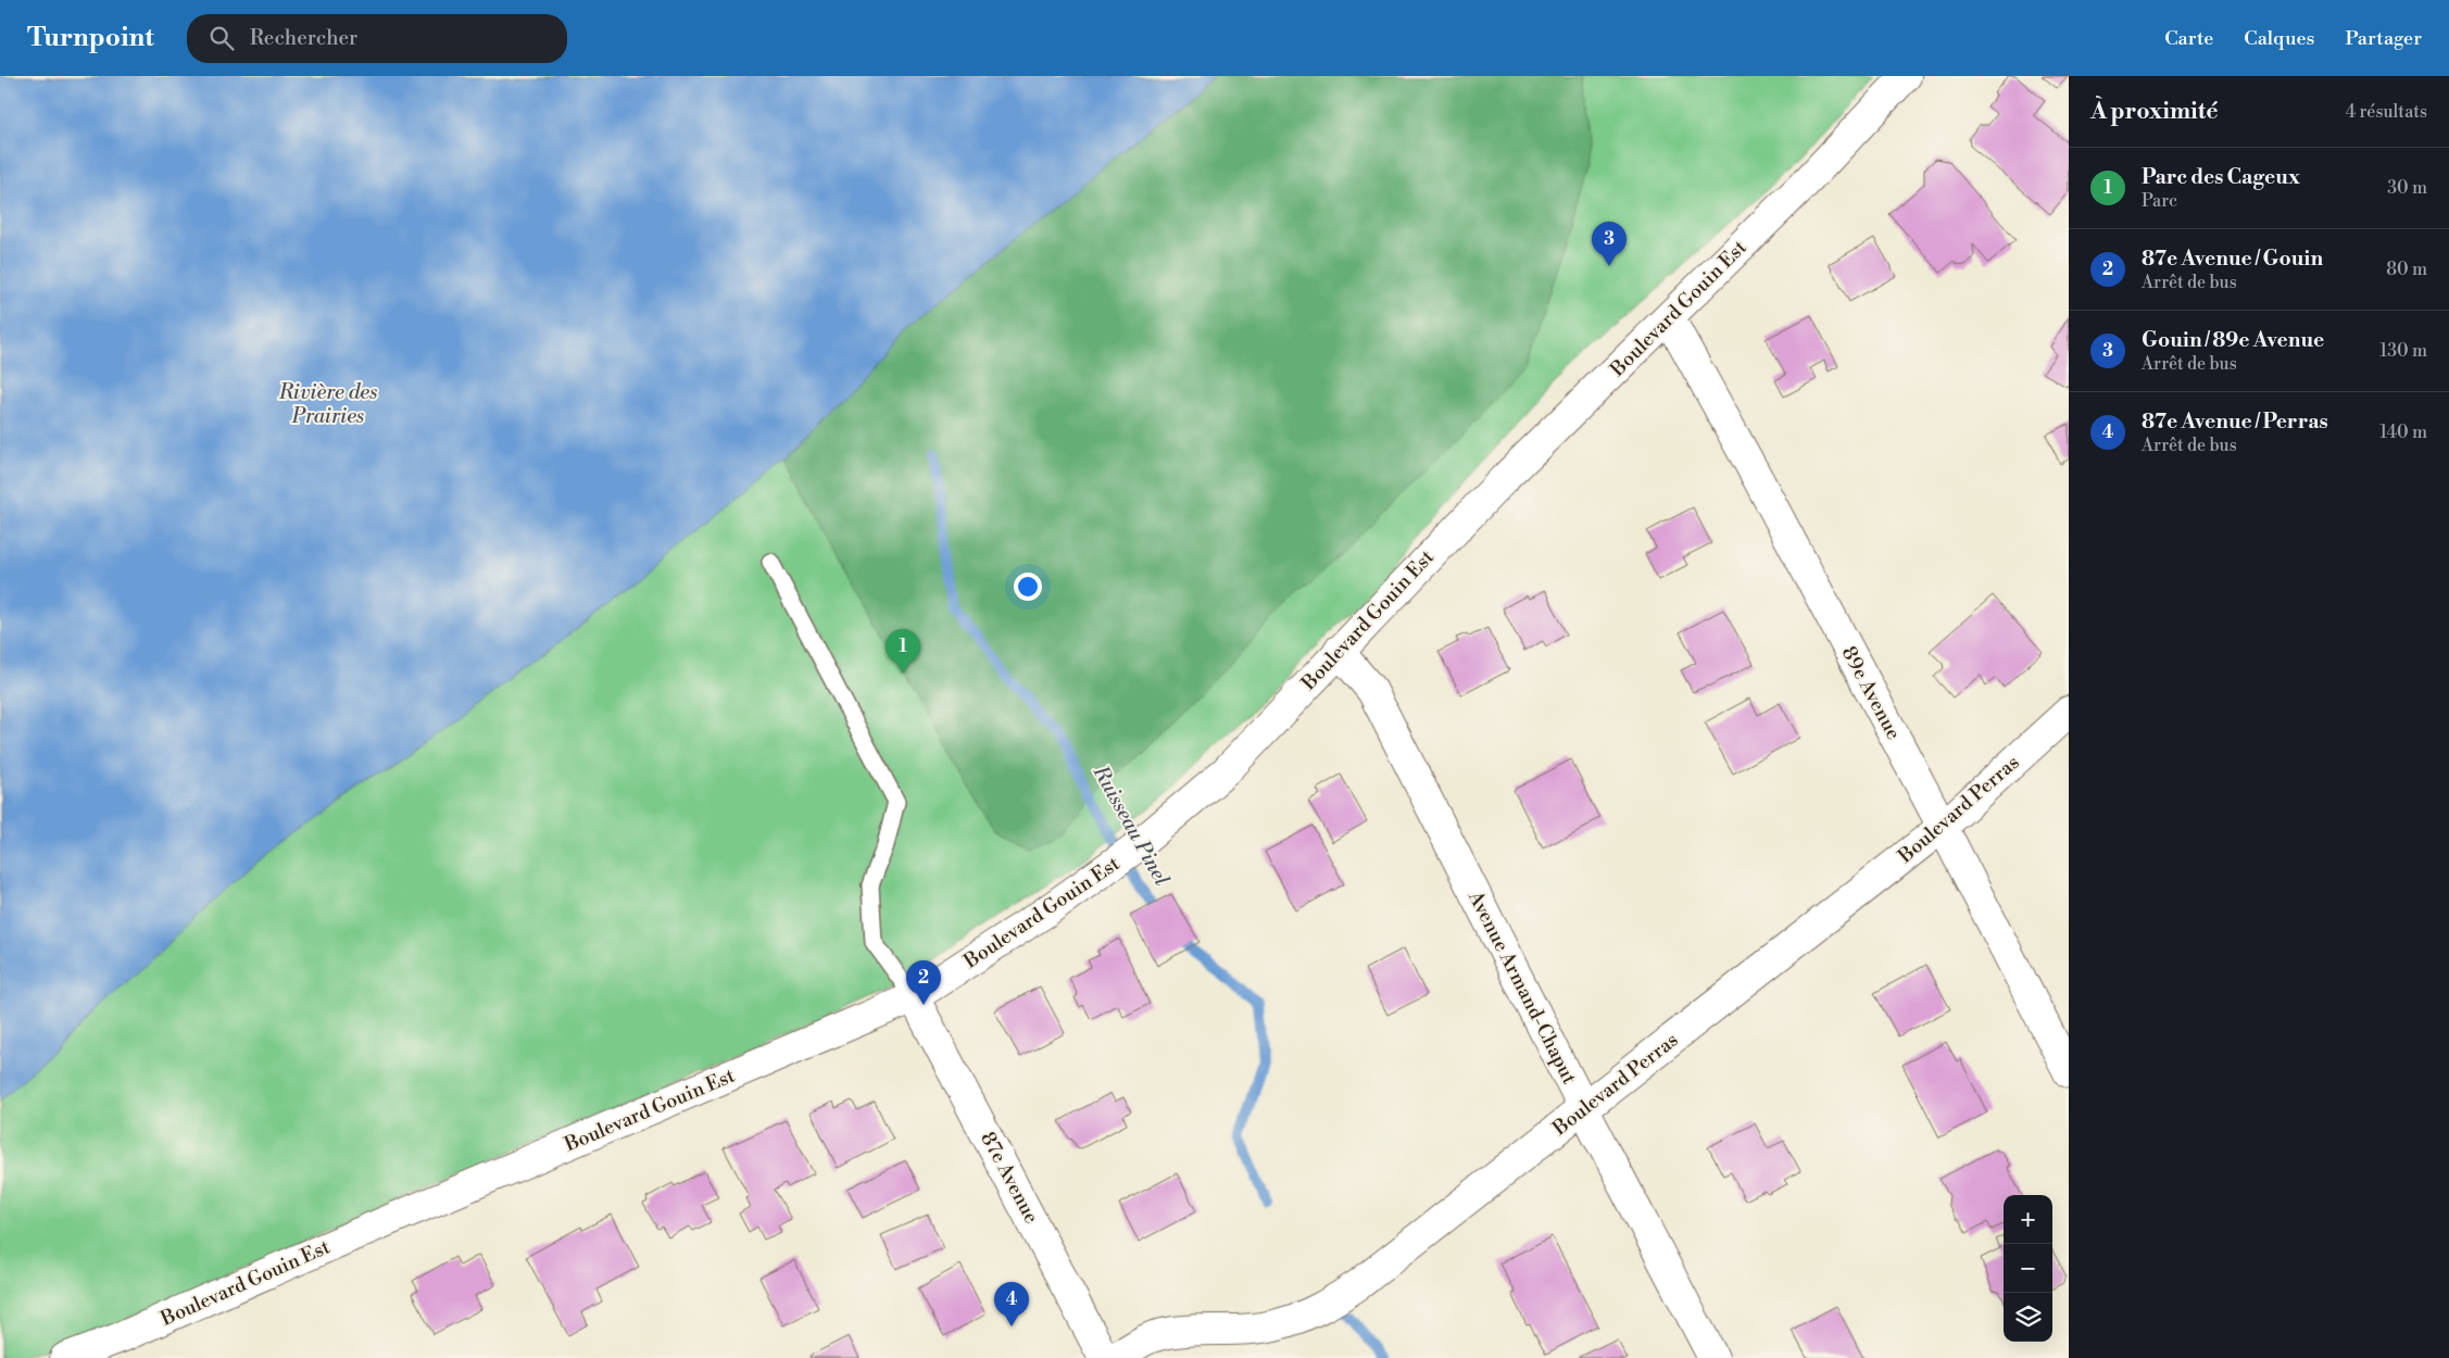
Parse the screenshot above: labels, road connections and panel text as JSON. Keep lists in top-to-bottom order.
{
  "streets": {
    "street": [
      "Boulevard Gouin Est",
      "89e Avenue",
      "Boulevard Perras",
      "Avenue Armand-Chaput",
      "87e Avenue"
    ]
  },
  "crossings": [
    ["Boulevard Gouin Est", "89e Avenue"],
    ["Boulevard Gouin Est", "Avenue Armand-Chaput"],
    ["Boulevard Gouin Est", "87e Avenue"],
    ["89e Avenue", "Boulevard Perras"],
    ["Boulevard Perras", "Avenue Armand-Chaput"]
  ],
  "water": ["Rivière des Prairies", "Ruisseau Pinel"],
  "page": {
    "header": "Turnpoint",
    "search": "Rechercher",
    "nav": ["Carte", "Calques", "Partager"],
    "heading": ["À proximité", "4 résultats"],
    "list": [
      {
        "mark": "1",
        "name": "Parc des Cageux",
        "note": "Parc",
        "value": "30 m"
      },
      {
        "mark": "2",
        "name": "87e Avenue / Gouin",
        "note": "Arrêt de bus",
        "value": "80 m"
      },
      {
        "mark": "3",
        "name": "Gouin / 89e Avenue",
        "note": "Arrêt de bus",
        "value": "130 m"
      },
      {
        "mark": "4",
        "name": "87e Avenue / Perras",
        "note": "Arrêt de bus",
        "value": "140 m"
      }
    ],
    "pins": [
      "3",
      "1",
      "2",
      "4"
    ],
    "map_buttons": ["+", "−"]
  }
}
